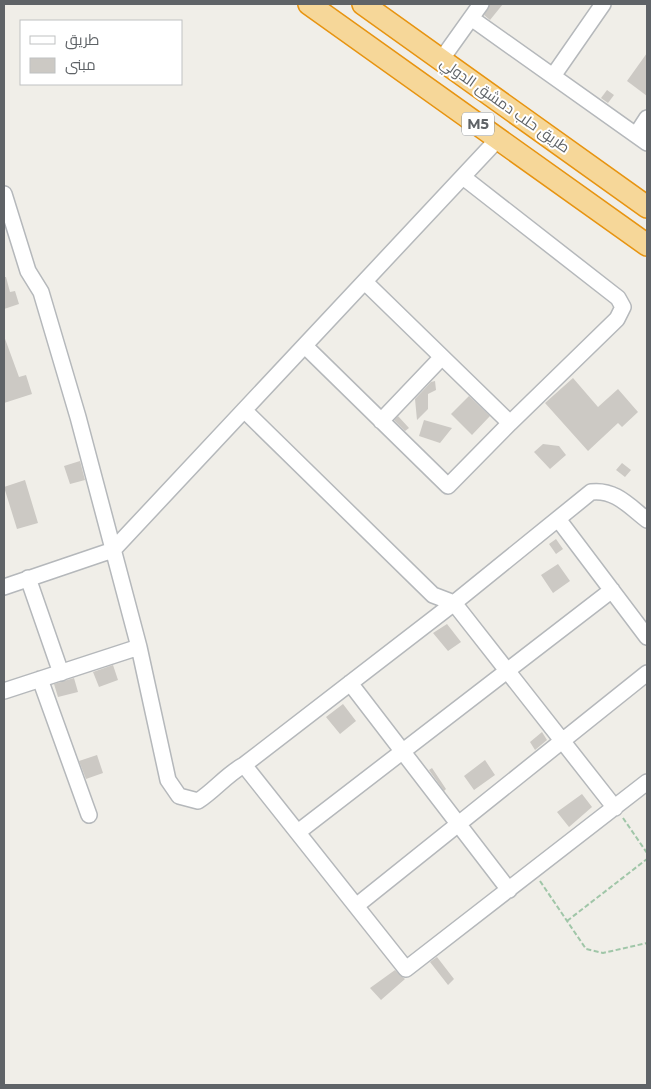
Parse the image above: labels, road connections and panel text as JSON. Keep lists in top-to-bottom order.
{
  "streets": {
    "highway": ["طريق حلب دمشق الدولي", "M5"]
  },
  "legend": ["طريق", "مبنى"]
}
